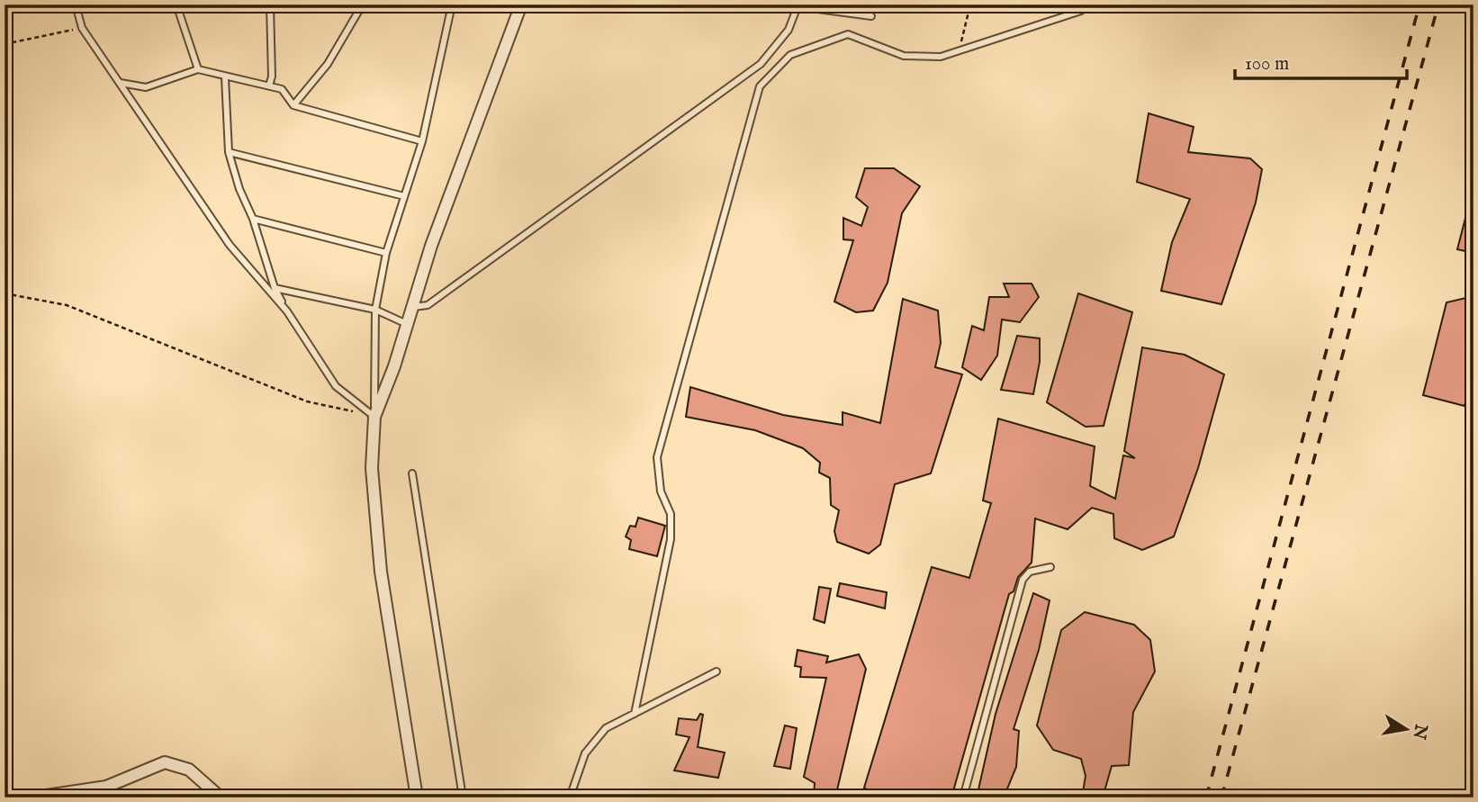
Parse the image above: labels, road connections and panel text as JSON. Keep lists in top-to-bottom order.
{
  "scale_bar": "100 m",
  "north": "right"
}
